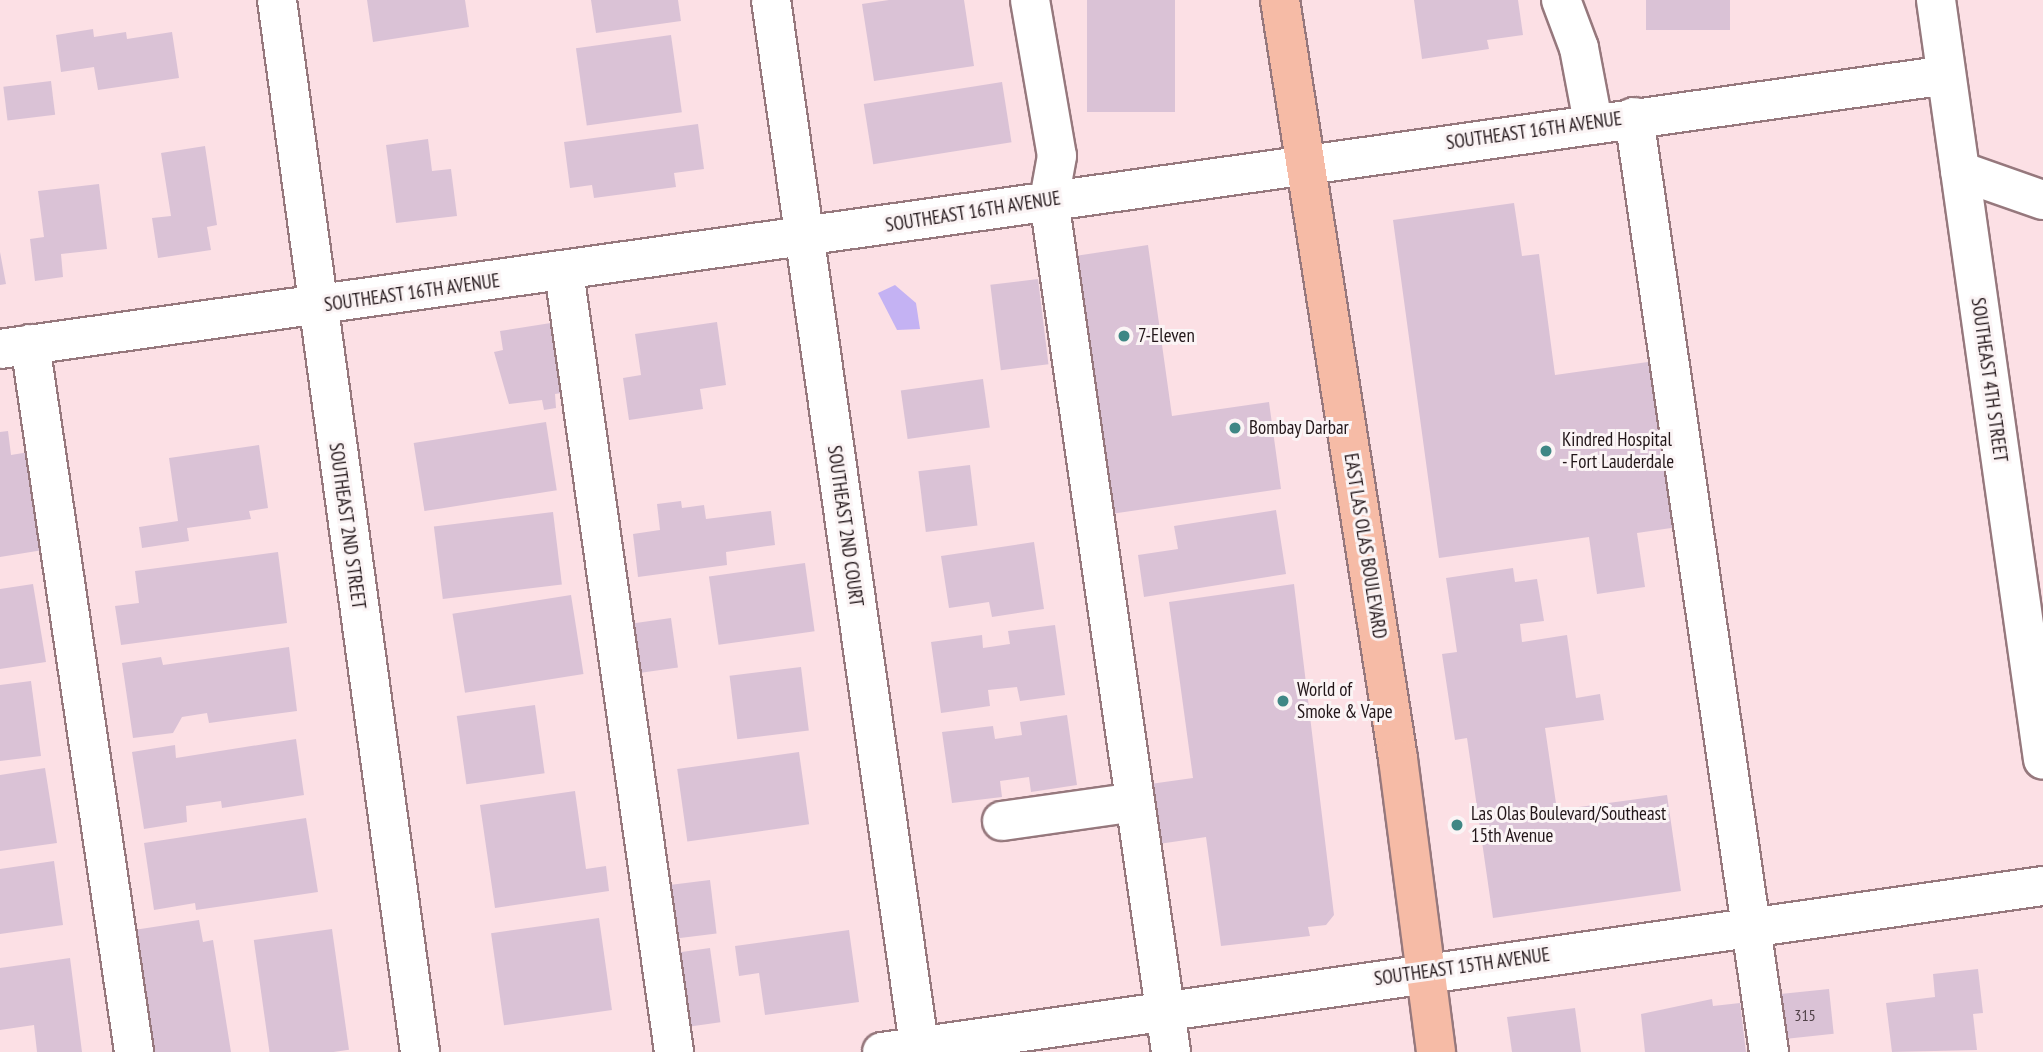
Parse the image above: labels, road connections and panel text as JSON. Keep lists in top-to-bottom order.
{
  "streets": {
    "main road": ["EAST LAS OLAS BOULEVARD"],
    "street": [
      "SOUTHEAST 16TH AVENUE",
      "SOUTHEAST 4TH STREET",
      "SOUTHEAST 2ND STREET",
      "SOUTHEAST 2ND COURT",
      "SOUTHEAST 15TH AVENUE"
    ]
  },
  "crossings": [
    ["SOUTHEAST 16TH AVENUE", "SOUTHEAST 4TH STREET"],
    ["SOUTHEAST 16TH AVENUE", "SOUTHEAST 2ND STREET"],
    ["SOUTHEAST 16TH AVENUE", "SOUTHEAST 2ND COURT"],
    ["SOUTHEAST 16TH AVENUE", "EAST LAS OLAS BOULEVARD"],
    ["SOUTHEAST 2ND COURT", "SOUTHEAST 15TH AVENUE"],
    ["EAST LAS OLAS BOULEVARD", "SOUTHEAST 15TH AVENUE"]
  ],
  "places": [
    "7-Eleven",
    "Bombay Darbar",
    "Kindred Hospital - Fort Lauderdale",
    "World of Smoke & Vape",
    "Las Olas Boulevard/Southeast 15th Avenue"
  ],
  "house_numbers": ["315"]
}
